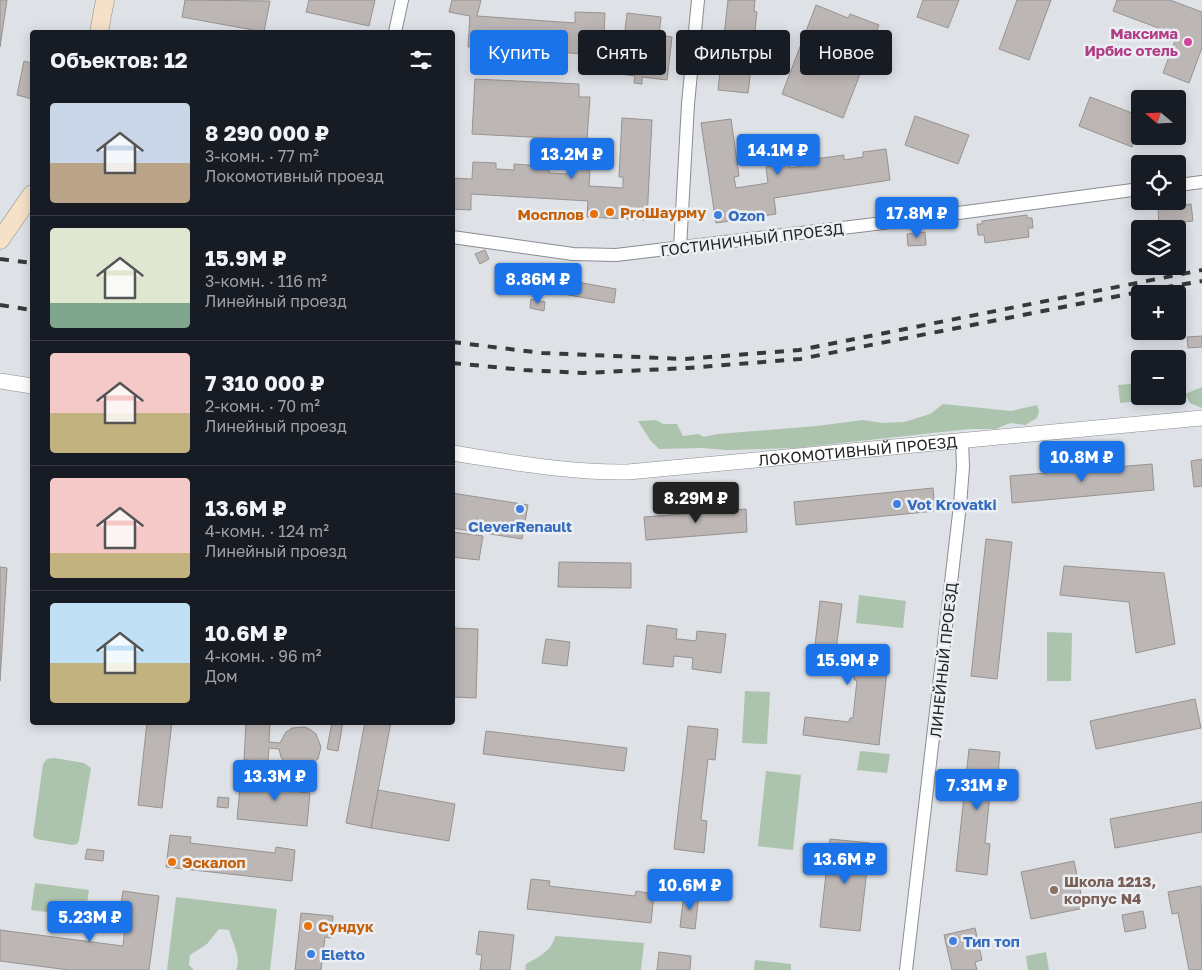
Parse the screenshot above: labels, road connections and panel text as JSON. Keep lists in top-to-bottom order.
{
  "streets": {
    "street": ["ГОСТИНИЧНЫЙ ПРОЕЗД", "ЛОКОМОТИВНЫЙ ПРОЕЗД", "ЛИНЕЙНЫЙ ПРОЕЗД"]
  },
  "crossings": [
    ["ЛОКОМОТИВНЫЙ ПРОЕЗД", "ЛИНЕЙНЫЙ ПРОЕЗД"]
  ],
  "places": [
    "Максима Ирбис отель",
    "ProШаурму",
    "Мосплов",
    "Ozon",
    "Vot Krovatki",
    "CleverRenault",
    "Эскалоп",
    "Школа 1213, корпус N4",
    "Сундук",
    "Тип топ",
    "Eletto"
  ],
  "north": "left",
  "page": {
    "chip": [
      "Купить",
      "Снять",
      "Фильтры",
      "Новое"
    ],
    "heading": "Объектов: 12",
    "map_buttons": ["+", "−"],
    "list": [
      {
        "name": "8 290 000 ₽",
        "note": "3-комн. · 77 m² · Локомотивный проезд"
      },
      {
        "name": "15.9M ₽",
        "note": "3-комн. · 116 m² · Линейный проезд"
      },
      {
        "name": "7 310 000 ₽",
        "note": "2-комн. · 70 m² · Линейный проезд"
      },
      {
        "name": "13.6M ₽",
        "note": "4-комн. · 124 m² · Линейный проезд"
      },
      {
        "name": "10.6M ₽",
        "note": "4-комн. · 96 m² · Дом"
      }
    ],
    "price": [
      "14.1M ₽",
      "13.2M ₽",
      "17.8M ₽",
      "8.86M ₽",
      "10.8M ₽",
      "8.29M ₽",
      "15.9M ₽",
      "13.3M ₽",
      "7.31M ₽",
      "13.6M ₽",
      "10.6M ₽",
      "5.23M ₽"
    ]
  }
}
